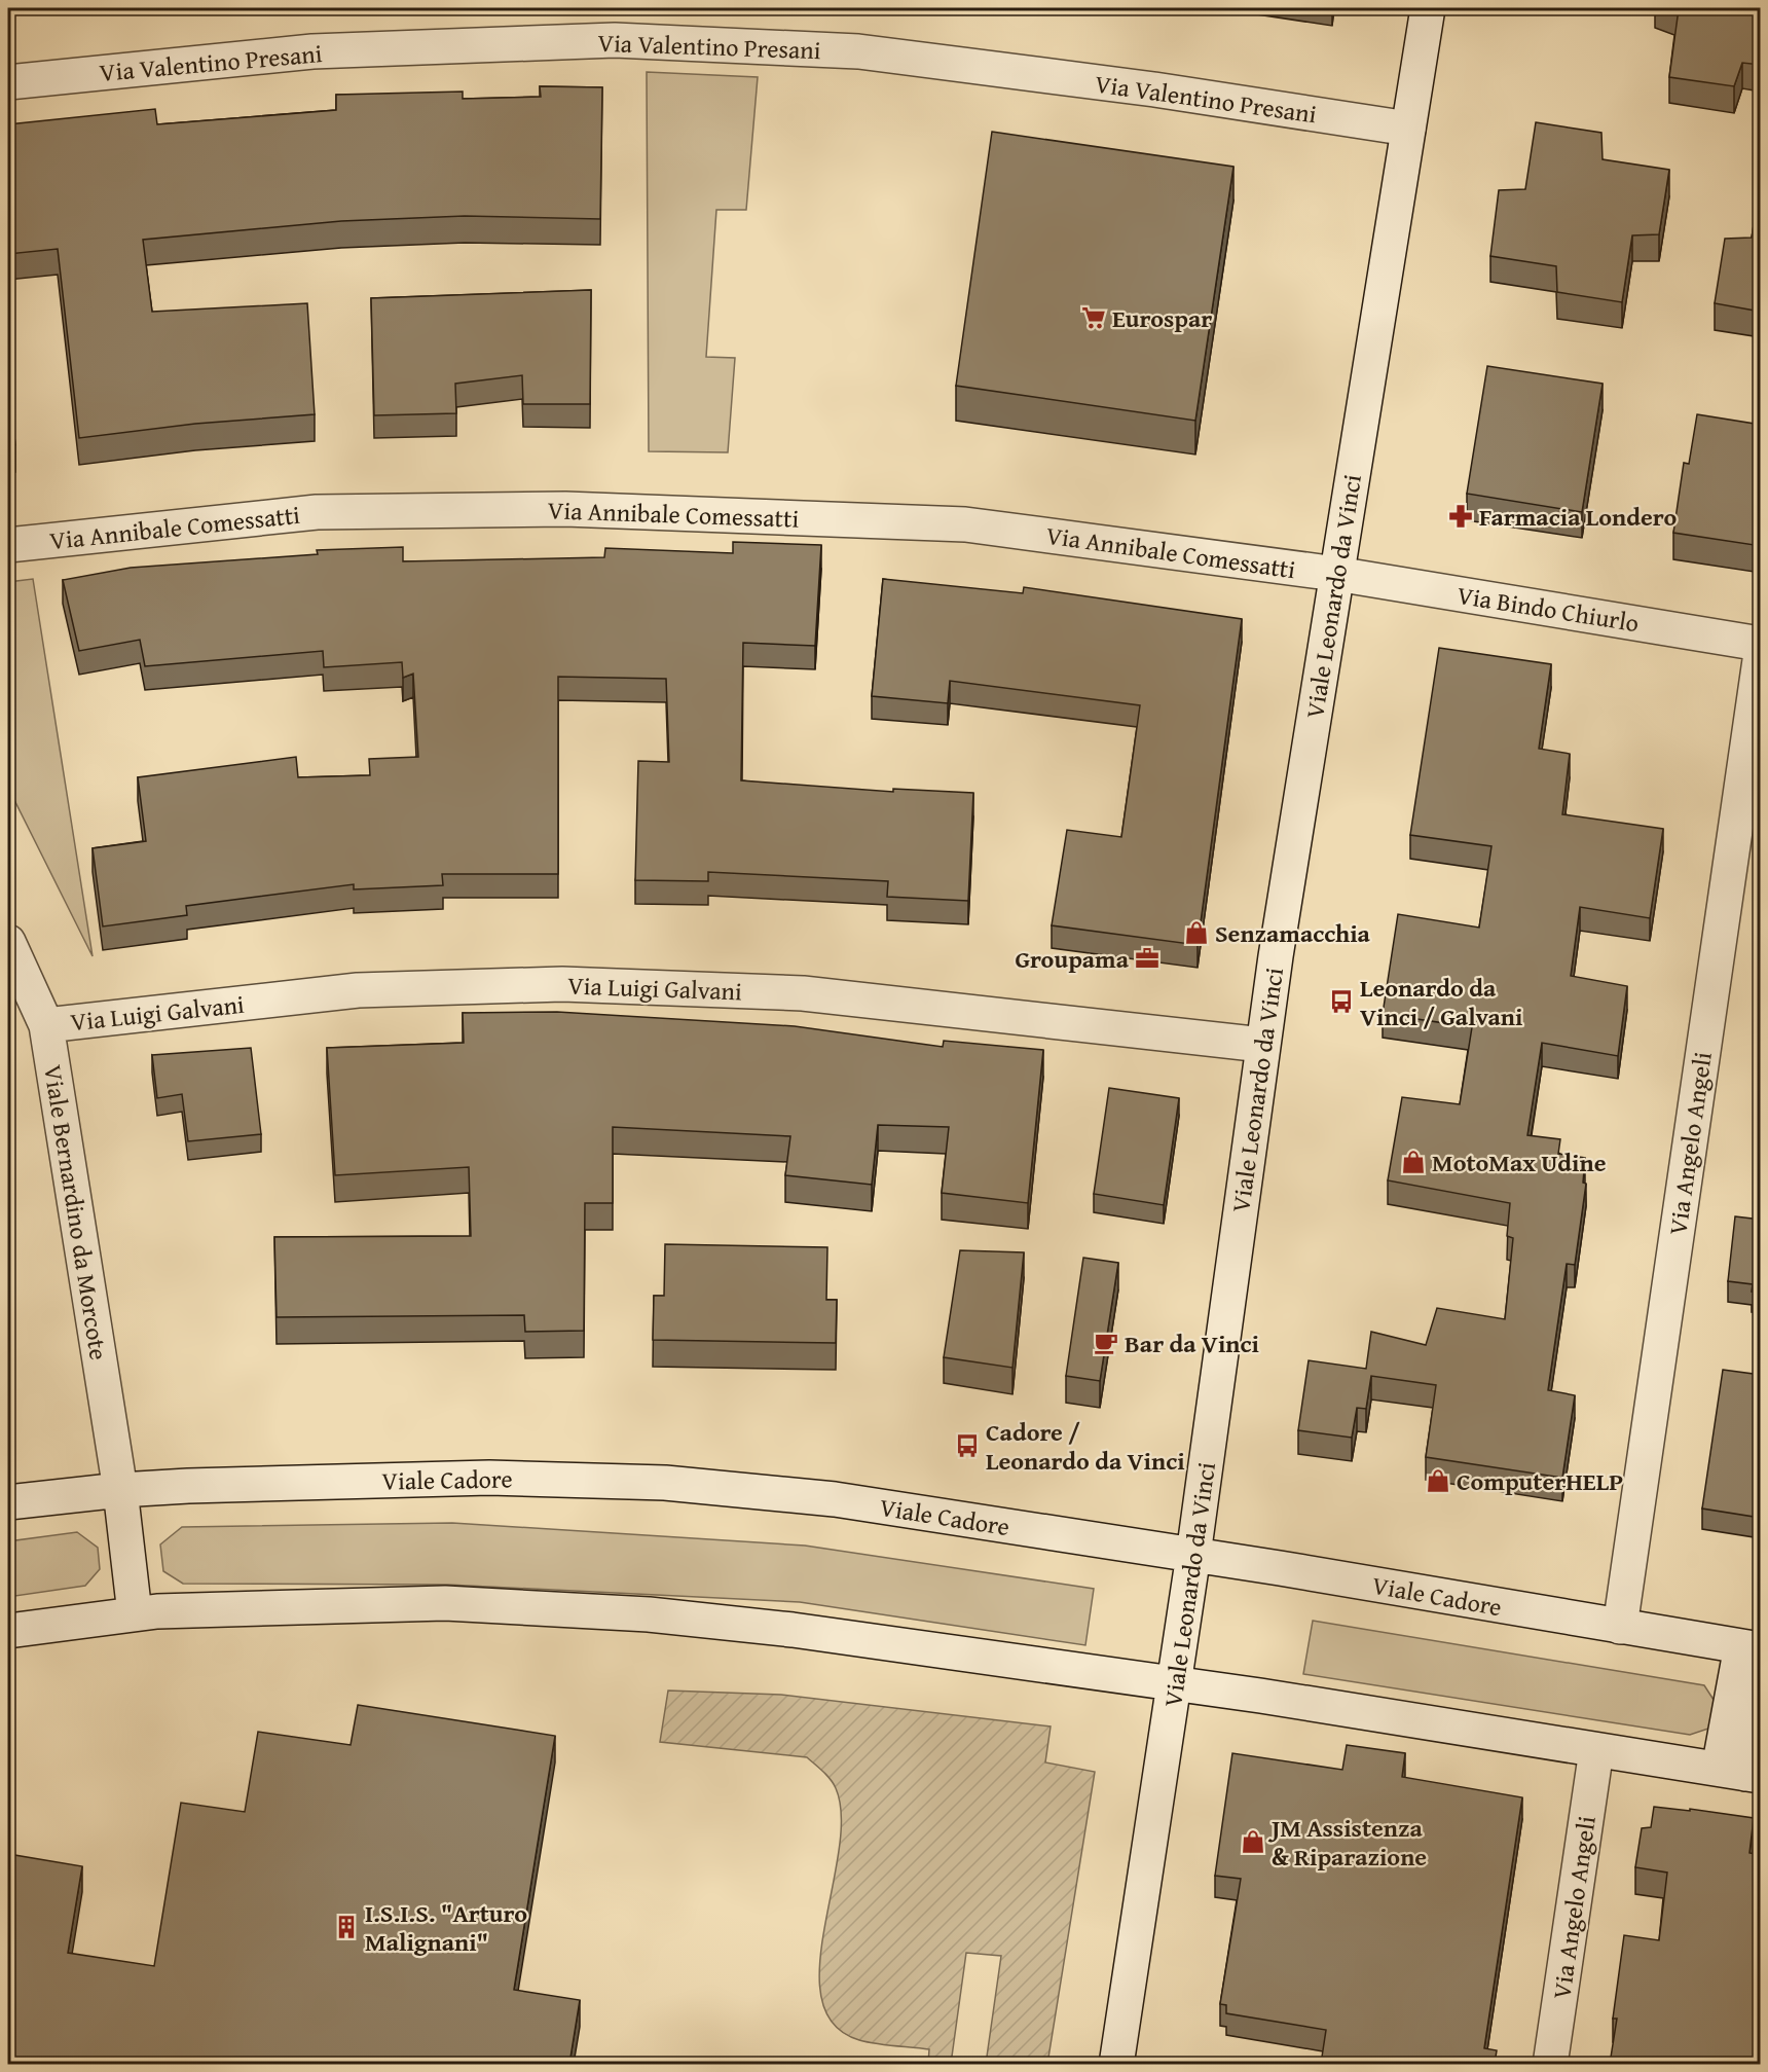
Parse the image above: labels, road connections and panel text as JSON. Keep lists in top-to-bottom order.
{
  "streets": {
    "street": [
      "Via Valentino Presani",
      "Via Annibale Comessatti",
      "Viale Leonardo da Vinci",
      "Via Bindo Chiurlo",
      "Via Luigi Galvani",
      "Via Angelo Angeli",
      "Viale Bernardino da Morcote",
      "Viale Cadore"
    ]
  },
  "crossings": [
    ["Via Valentino Presani", "Viale Leonardo da Vinci"],
    ["Via Annibale Comessatti", "Viale Leonardo da Vinci"],
    ["Via Annibale Comessatti", "Via Bindo Chiurlo"],
    ["Viale Leonardo da Vinci", "Via Bindo Chiurlo"],
    ["Viale Leonardo da Vinci", "Via Luigi Galvani"],
    ["Viale Leonardo da Vinci", "Viale Cadore"],
    ["Via Luigi Galvani", "Viale Bernardino da Morcote"],
    ["Via Angelo Angeli", "Viale Cadore"],
    ["Viale Bernardino da Morcote", "Viale Cadore"]
  ],
  "places": {
    "supermarket": ["Eurospar"],
    "pharmacy": ["Farmacia Londero"],
    "shop": [
      "Senzamacchia",
      "MotoMax Udine",
      "ComputerHELP",
      "JM Assistenza & Riparazione"
    ],
    "office": ["Groupama"],
    "bus stop": ["Leonardo da Vinci / Galvani", "Cadore / Leonardo da Vinci"],
    "cafe": ["Bar da Vinci"],
    "building": ["I.S.I.S. \"Arturo Malignani\""]
  }
}
